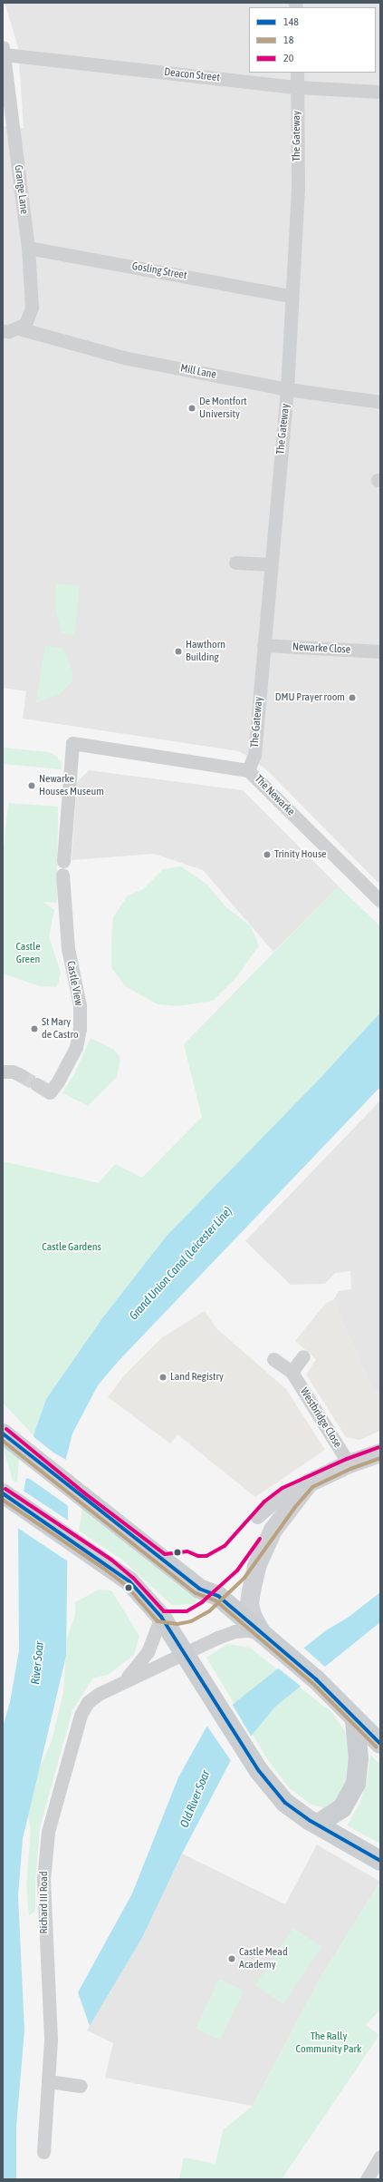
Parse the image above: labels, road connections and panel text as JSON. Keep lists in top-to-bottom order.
{
  "streets": {
    "street": [
      "Deacon Street",
      "The Gateway",
      "Grange Lane",
      "Gosling Street",
      "Mill Lane",
      "Newarke Close",
      "The Newarke",
      "Castle View",
      "Westbridge Close",
      "Richard III Road"
    ]
  },
  "crossings": [
    ["Deacon Street", "The Gateway"],
    ["Deacon Street", "Grange Lane"],
    ["The Gateway", "Gosling Street"],
    ["The Gateway", "Mill Lane"],
    ["The Gateway", "Newarke Close"],
    ["The Gateway", "The Newarke"],
    ["Grange Lane", "Gosling Street"],
    ["Grange Lane", "Mill Lane"],
    ["The Newarke", "Castle View"]
  ],
  "water": ["Grand Union Canal (Leicester Line)", "River Soar", "Old River Soar"],
  "parks": ["Castle Green", "Castle Gardens", "The Rally Community Park"],
  "places": [
    "De Montfort University",
    "Hawthorn Building",
    "DMU Prayer room",
    "Newarke Houses Museum",
    "Trinity House",
    "St Mary de Castro",
    "Land Registry",
    "Castle Mead Academy"
  ],
  "lines": ["transit line 20", "transit line 148", "transit line 18"],
  "legend": ["148", "18", "20"]
}
